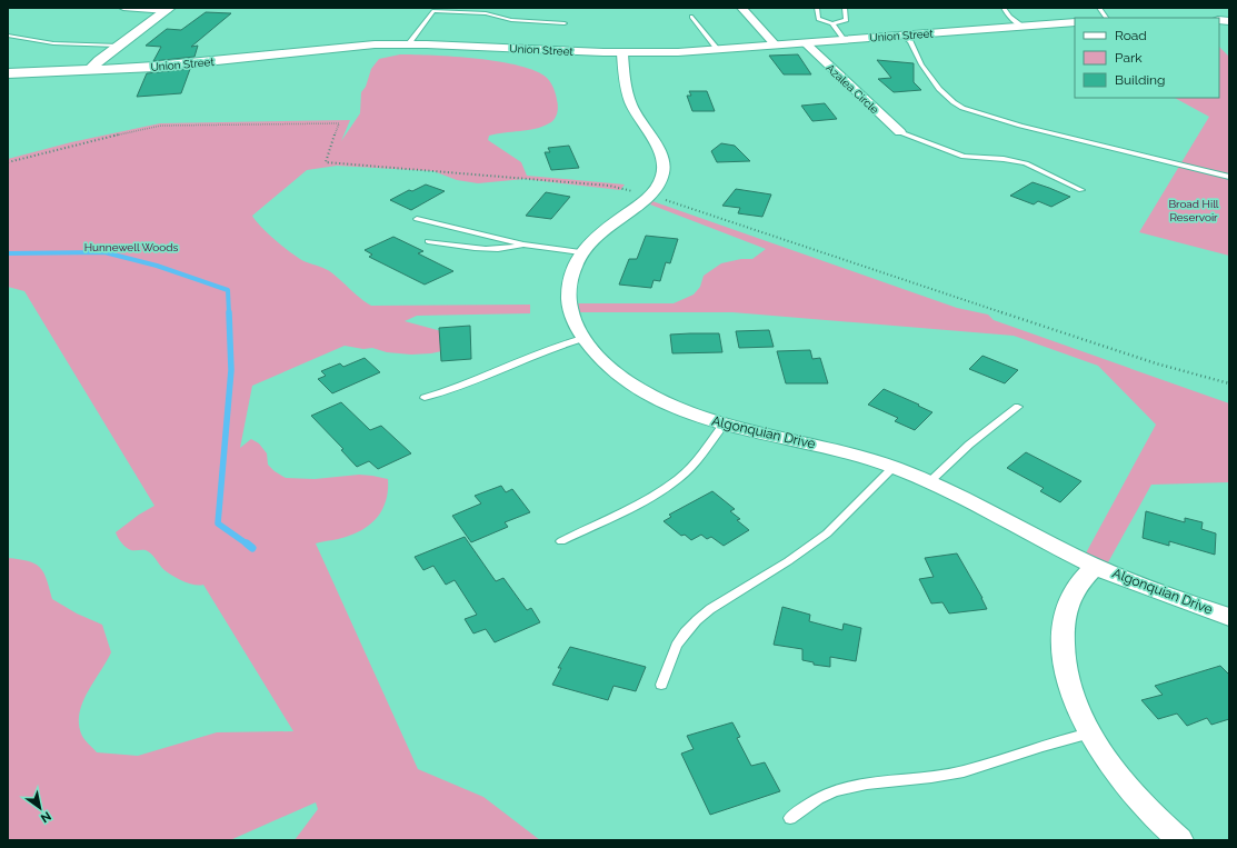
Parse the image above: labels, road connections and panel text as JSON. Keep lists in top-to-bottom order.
{
  "streets": {
    "street": ["Union Street", "Azalea Circle", "Algonquian Drive"]
  },
  "crossings": [
    ["Union Street", "Azalea Circle"],
    ["Union Street", "Algonquian Drive"]
  ],
  "parks": ["Broad Hill Reservoir", "Hunnewell Woods"],
  "legend": ["Road", "Park", "Building"],
  "north": "bottom right"
}
